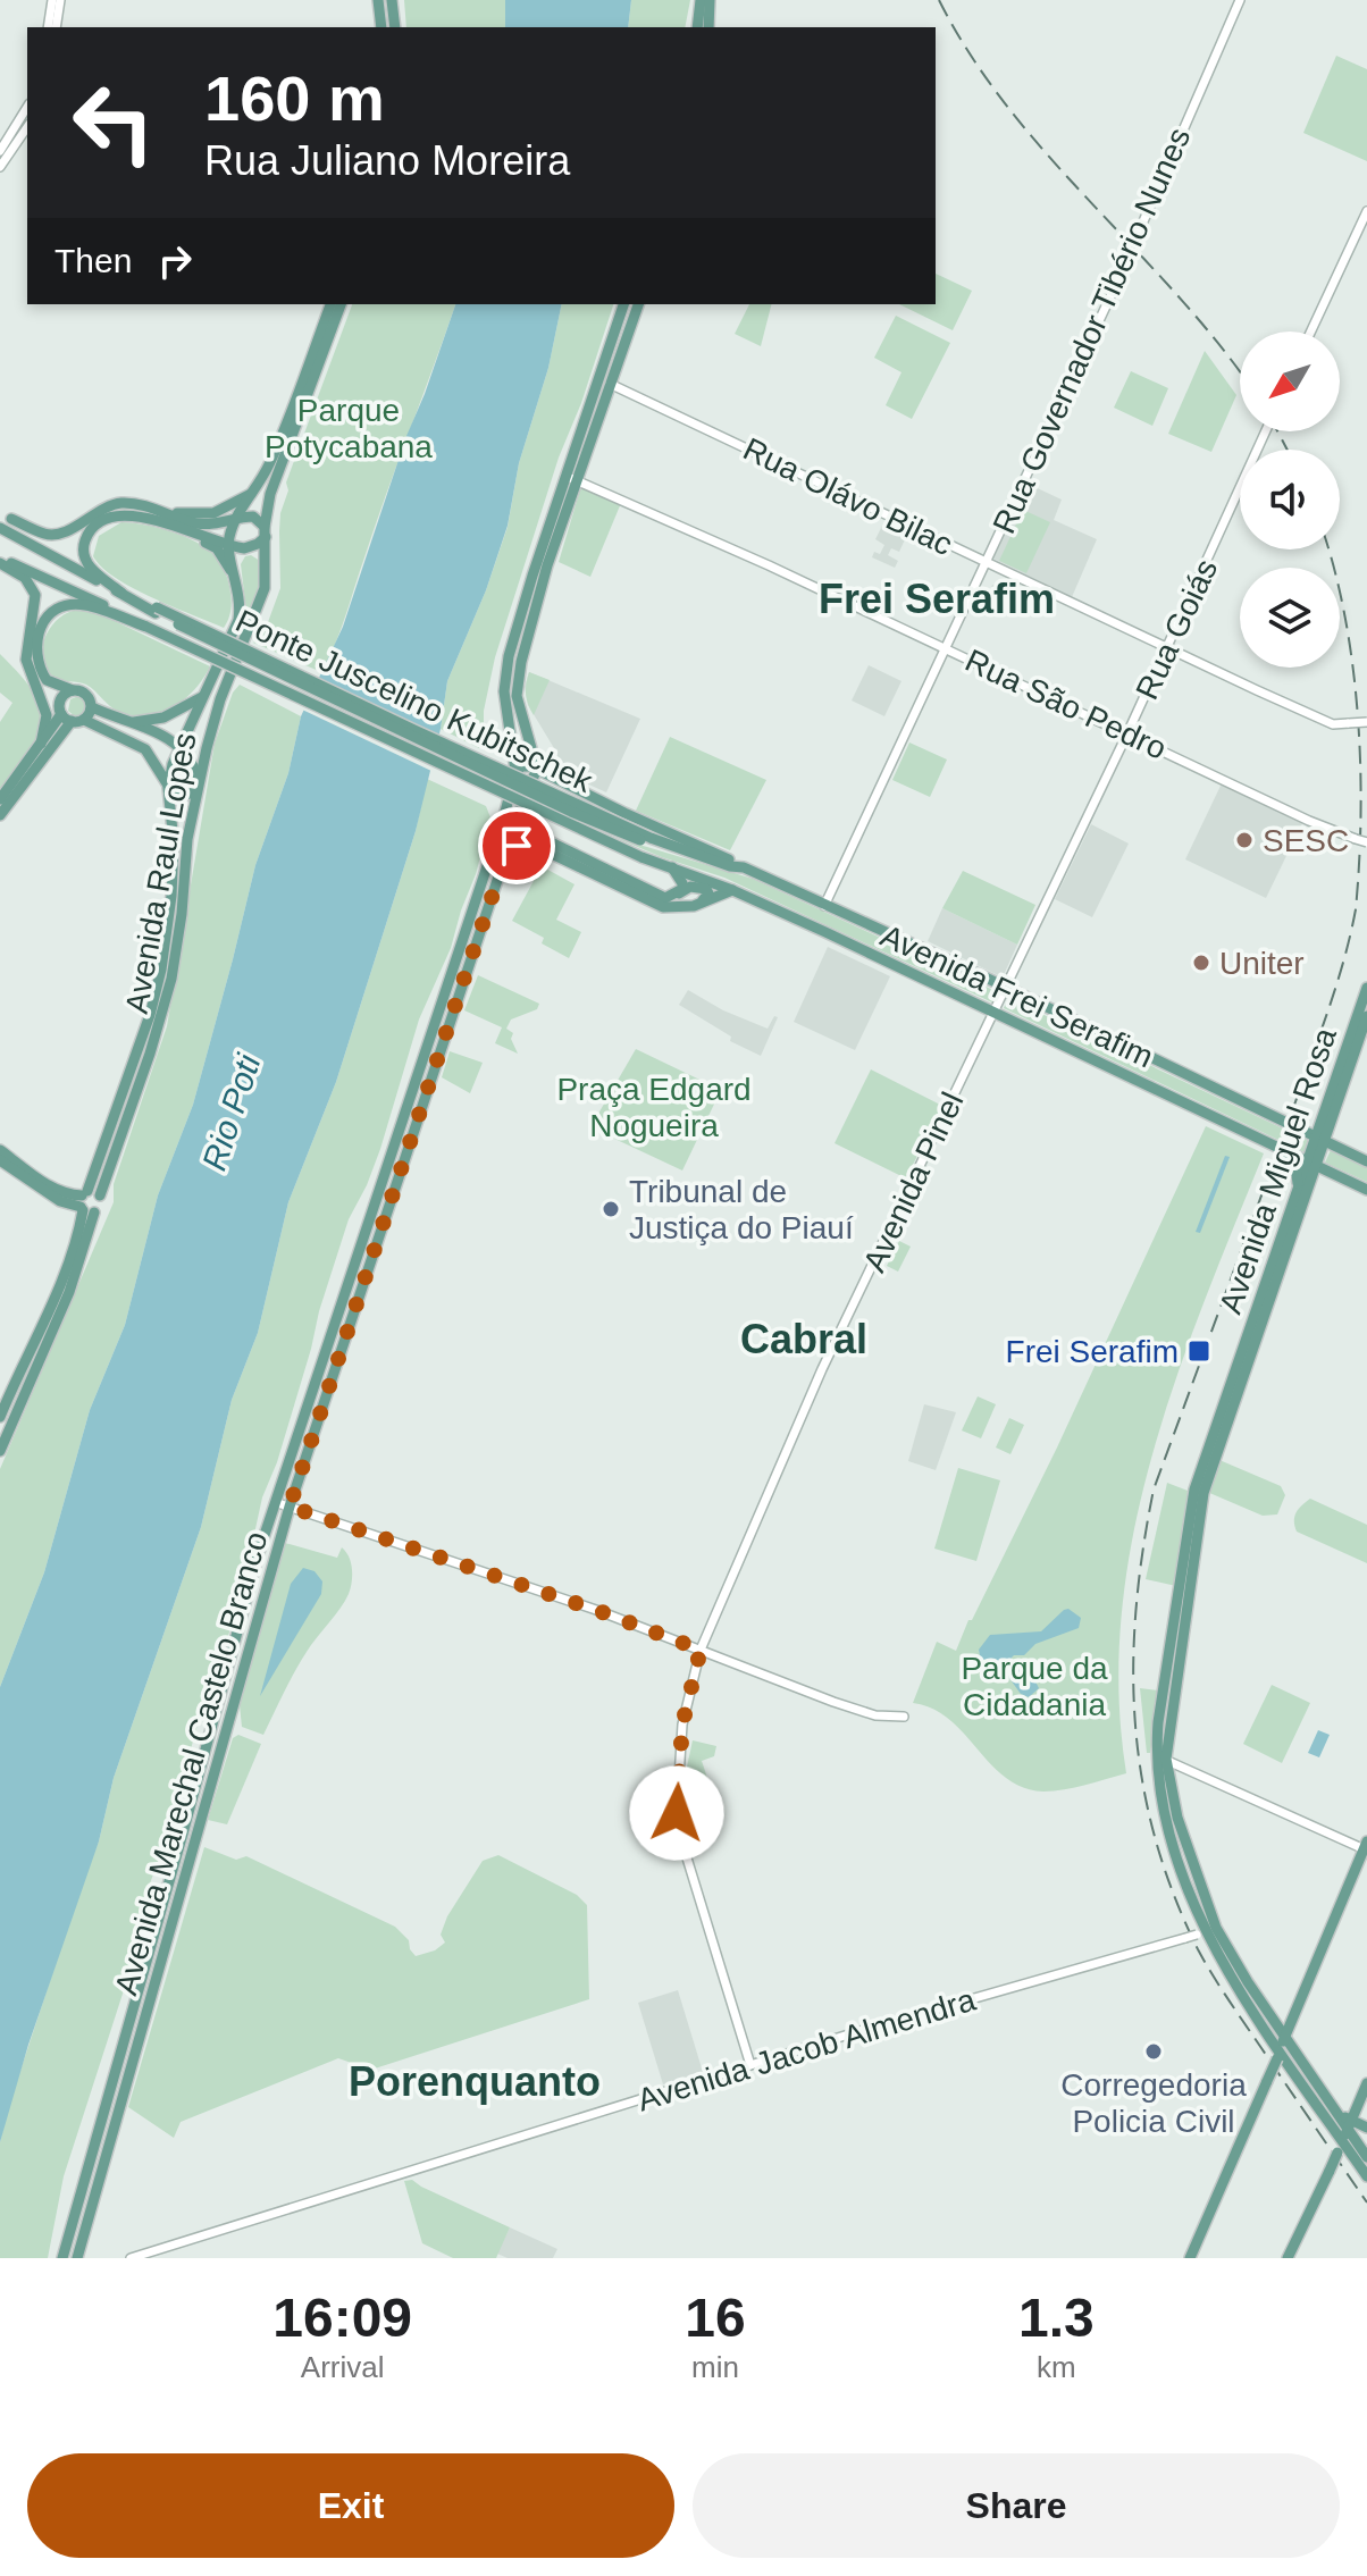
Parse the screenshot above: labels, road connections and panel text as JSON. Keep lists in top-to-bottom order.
{
  "streets": {
    "main road": [
      "Ponte Juscelino Kubitschek",
      "Avenida Raul Lopes",
      "Avenida Frei Serafim",
      "Avenida Miguel Rosa",
      "Avenida Marechal Castelo Branco"
    ],
    "street": [
      "Rua Governador Tibério Nunes",
      "Rua Olávo Bilac",
      "Rua Goiás",
      "Rua São Pedro",
      "Avenida Pinel",
      "Avenida Jacob Almendra"
    ]
  },
  "crossings": [
    ["Rua Governador Tibério Nunes", "Rua Olávo Bilac"],
    ["Rua Governador Tibério Nunes", "Rua São Pedro"],
    ["Rua Governador Tibério Nunes", "Avenida Frei Serafim"],
    ["Rua Olávo Bilac", "Rua Goiás"],
    ["Rua Olávo Bilac", "Avenida Marechal Castelo Branco"],
    ["Rua Goiás", "Rua São Pedro"],
    ["Rua Goiás", "Avenida Frei Serafim"],
    ["Rua Goiás", "Avenida Pinel"],
    ["Ponte Juscelino Kubitschek", "Avenida Frei Serafim"],
    ["Rua São Pedro", "Avenida Marechal Castelo Branco"],
    ["Avenida Frei Serafim", "Avenida Miguel Rosa"],
    ["Avenida Frei Serafim", "Avenida Pinel"],
    ["Avenida Miguel Rosa", "Avenida Jacob Almendra"],
    ["Avenida Pinel", "Avenida Jacob Almendra"]
  ],
  "districts": ["Frei Serafim", "Cabral", "Porenquanto"],
  "water": ["Rio Poti"],
  "parks": ["Parque Potycabana", "Praça Edgard Nogueira", "Parque da Cidadania"],
  "places": {
    "other": [
      "SESC",
      "Uniter",
      "Tribunal de Justiça do Piauí",
      "Corregedoria Policia Civil"
    ],
    "transit": ["Frei Serafim"]
  },
  "north": "bottom left",
  "page": {
    "turn": ["160 m", "Rua Juliano Moreira"],
    "then": "Then",
    "eta": [
      "16:09",
      "Arrival",
      "16",
      "min",
      "1.3",
      "km"
    ],
    "buttons": ["Exit", "Share"]
  }
}
